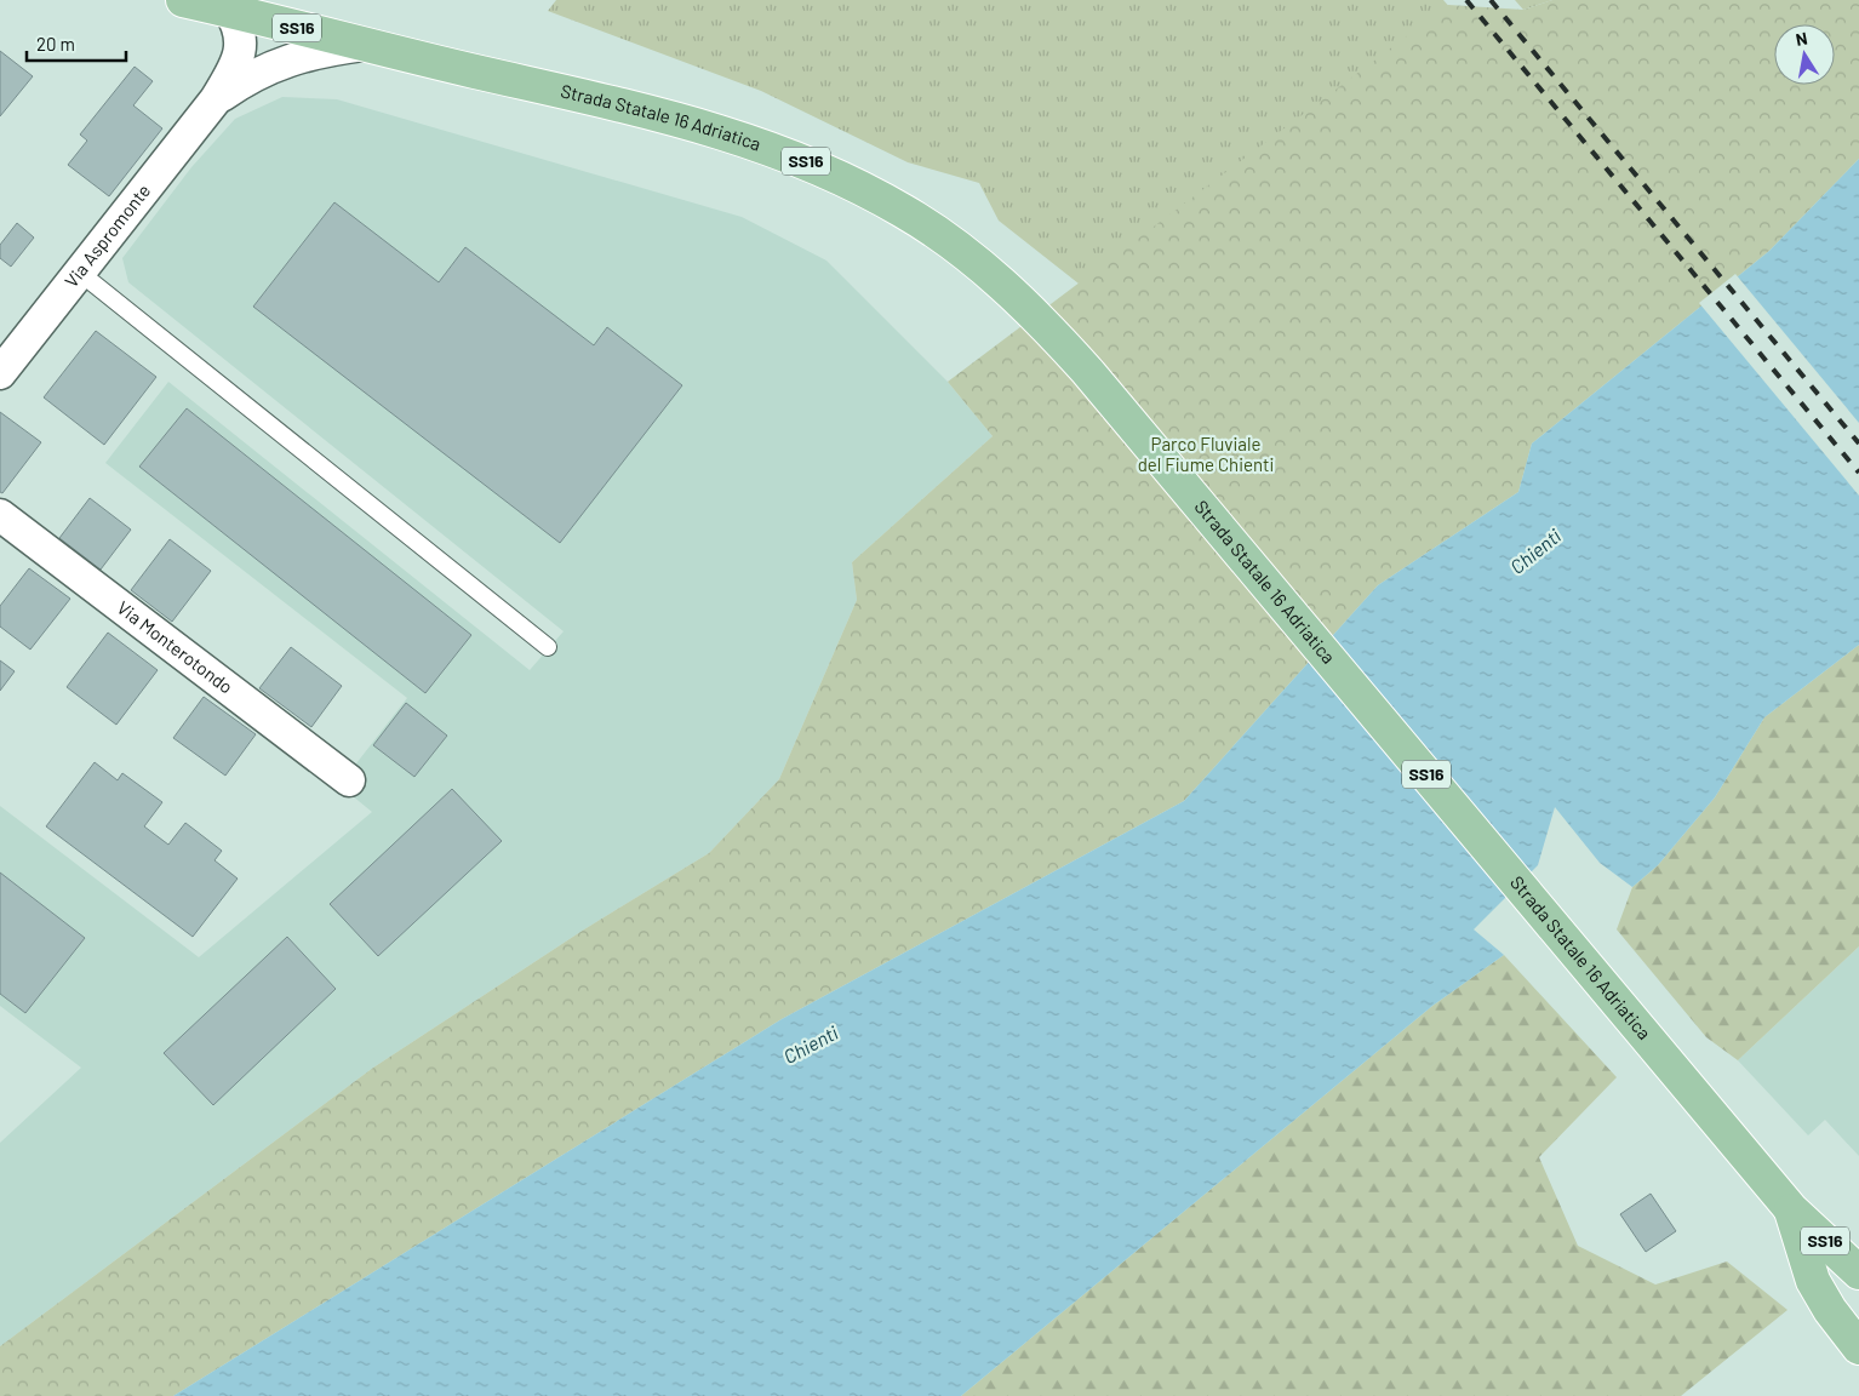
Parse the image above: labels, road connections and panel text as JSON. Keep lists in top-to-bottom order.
{
  "streets": {
    "main road": ["SS16", "Strada Statale 16 Adriatica"],
    "street": ["Via Aspromonte", "Via Monterotondo"]
  },
  "crossings": [
    ["SS16", "Strada Statale 16 Adriatica"],
    ["SS16", "Via Aspromonte"],
    ["Strada Statale 16 Adriatica", "Via Aspromonte"]
  ],
  "water": ["Chienti"],
  "parks": ["Parco Fluviale del Fiume Chienti"],
  "scale_bar": "20 m",
  "north": "top"
}
